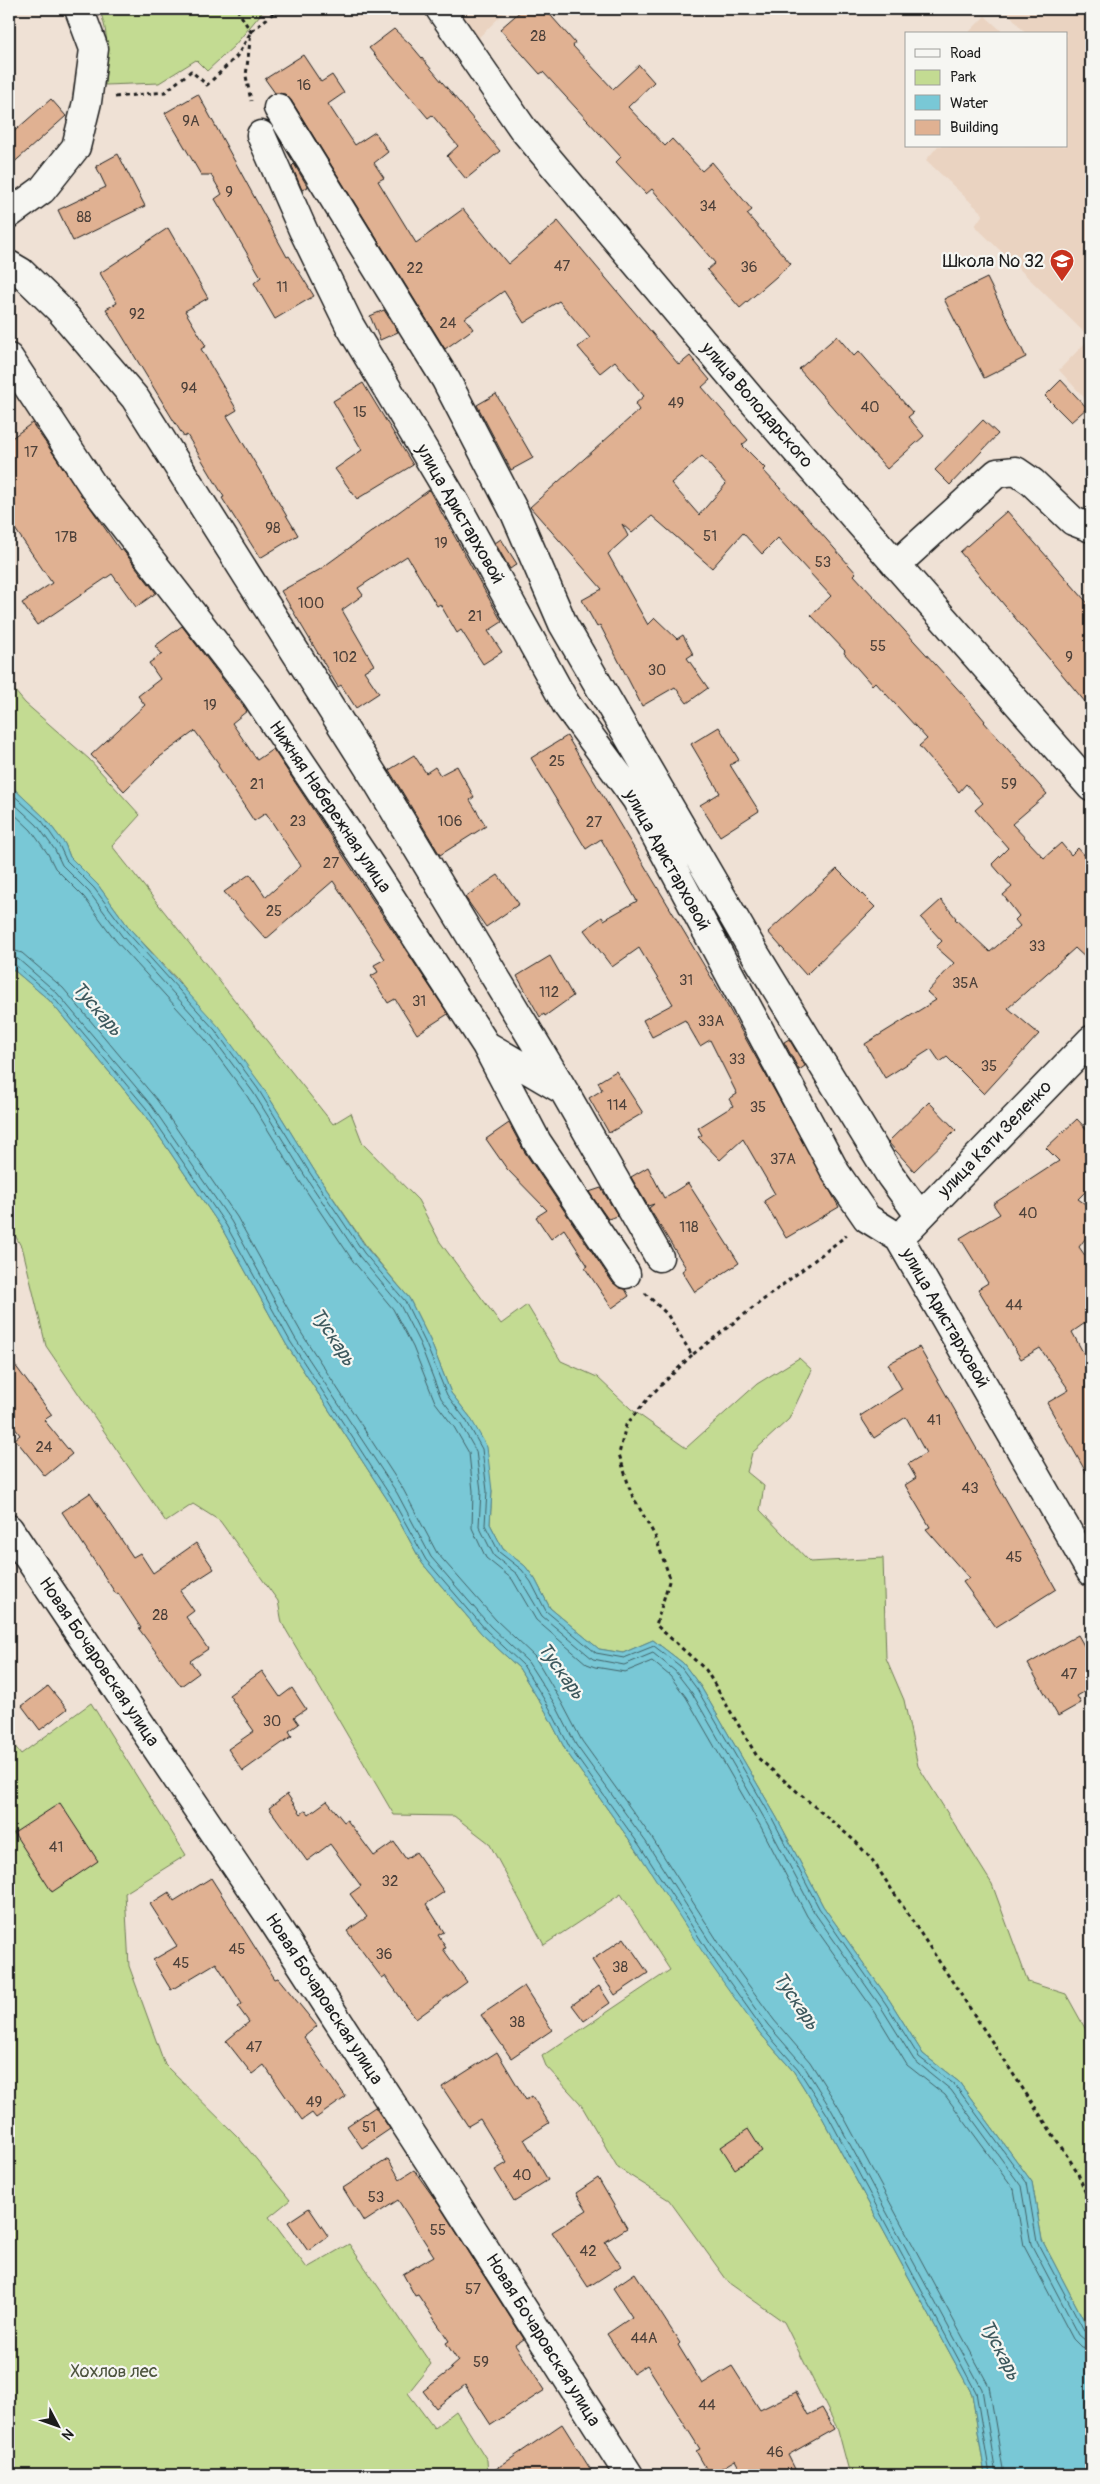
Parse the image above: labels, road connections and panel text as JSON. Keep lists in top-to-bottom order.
{
  "streets": {
    "street": [
      "улица Володарского",
      "улица Аристарховой",
      "Нижняя Набережная улица",
      "улица Кати Зеленко",
      "Новая Бочаровская улица"
    ]
  },
  "crossings": [
    ["улица Аристарховой", "улица Кати Зеленко"]
  ],
  "water": ["Тускарь"],
  "parks": ["Хохлов лес"],
  "places": {
    "school or university": ["Школа № 32"]
  },
  "house_numbers": [
    "28",
    "16",
    "9А",
    "9",
    "34",
    "88",
    "47",
    "36",
    "22",
    "11",
    "92",
    "24",
    "94",
    "49",
    "40",
    "15",
    "17",
    "98",
    "51",
    "17В",
    "19",
    "53",
    "100",
    "21",
    "55",
    "102",
    "9",
    "30",
    "19",
    "25",
    "21",
    "59",
    "23",
    "106",
    "27",
    "27",
    "25",
    "33",
    "31",
    "35А",
    "112",
    "31",
    "33А",
    "33",
    "35",
    "114",
    "35",
    "37А",
    "40",
    "118",
    "44",
    "41",
    "24",
    "43",
    "45",
    "28",
    "47",
    "30",
    "41",
    "32",
    "45",
    "36",
    "45",
    "38",
    "38",
    "47",
    "49",
    "51",
    "40",
    "53",
    "55",
    "42",
    "57",
    "44А",
    "59",
    "44",
    "46"
  ],
  "legend": [
    "Road",
    "Park",
    "Water",
    "Building"
  ],
  "north": "bottom right"
}
